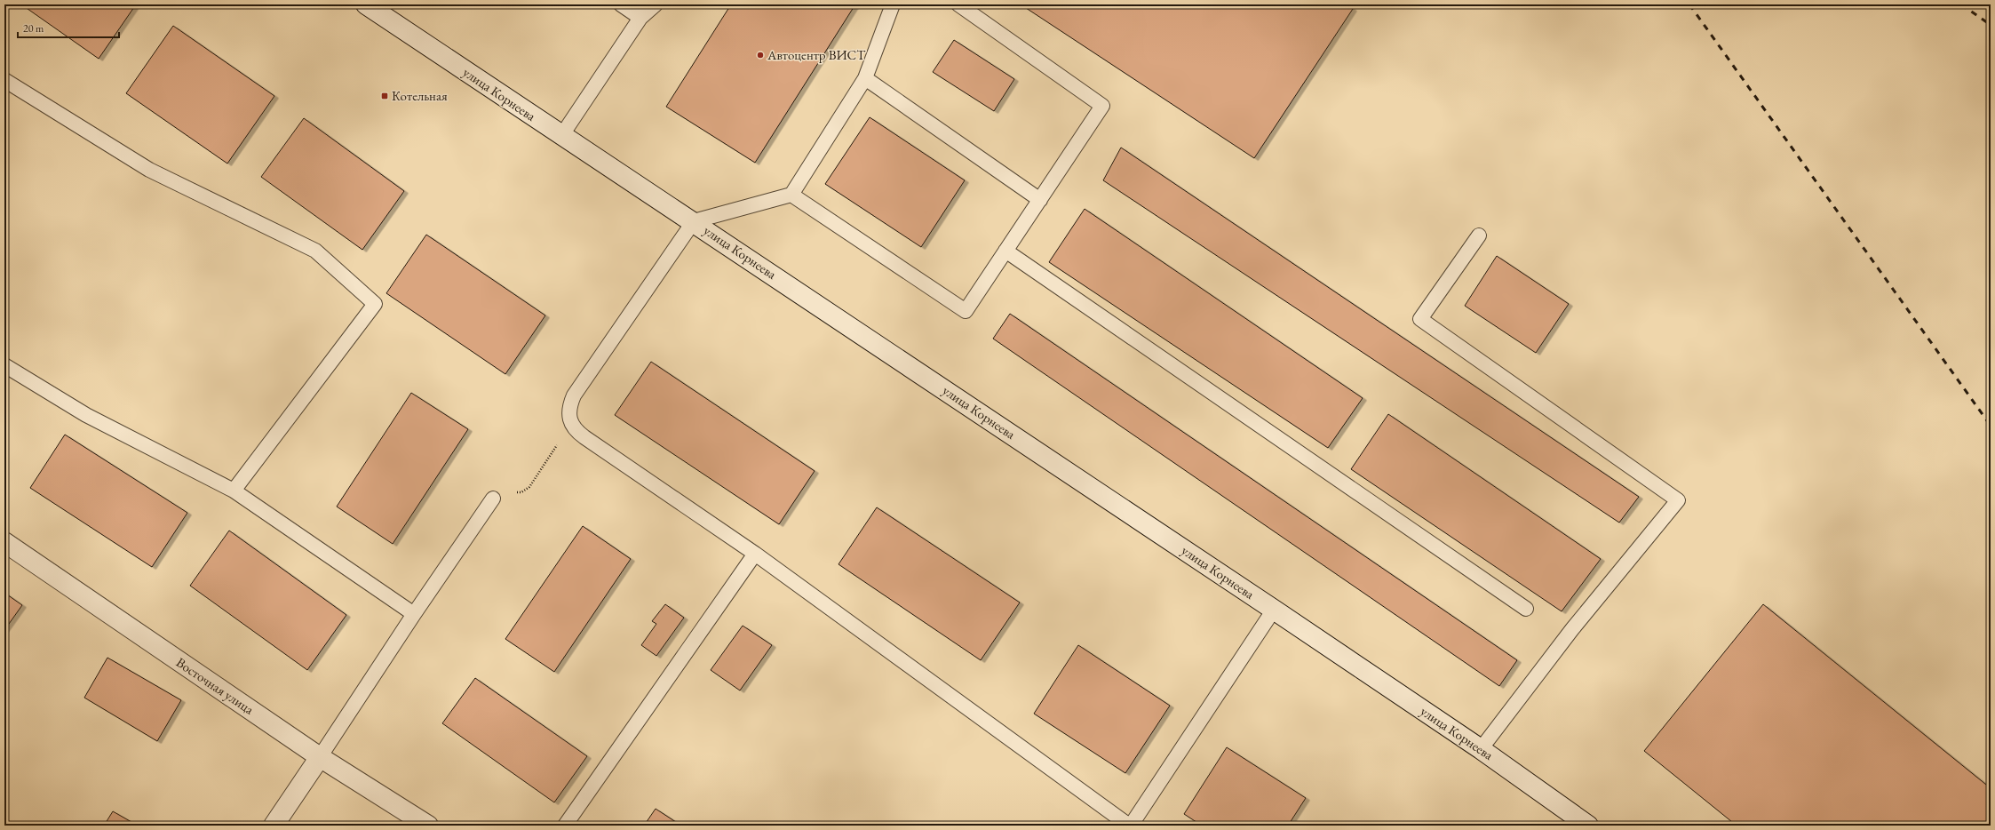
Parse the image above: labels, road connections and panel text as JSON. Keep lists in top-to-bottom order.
{
  "streets": {
    "street": ["улица Корнеева", "Восточная улица"]
  },
  "places": {
    "other": ["Автоцентр ВИСТ"],
    "transit": ["Котельная"]
  },
  "scale_bar": "20 m"
}
